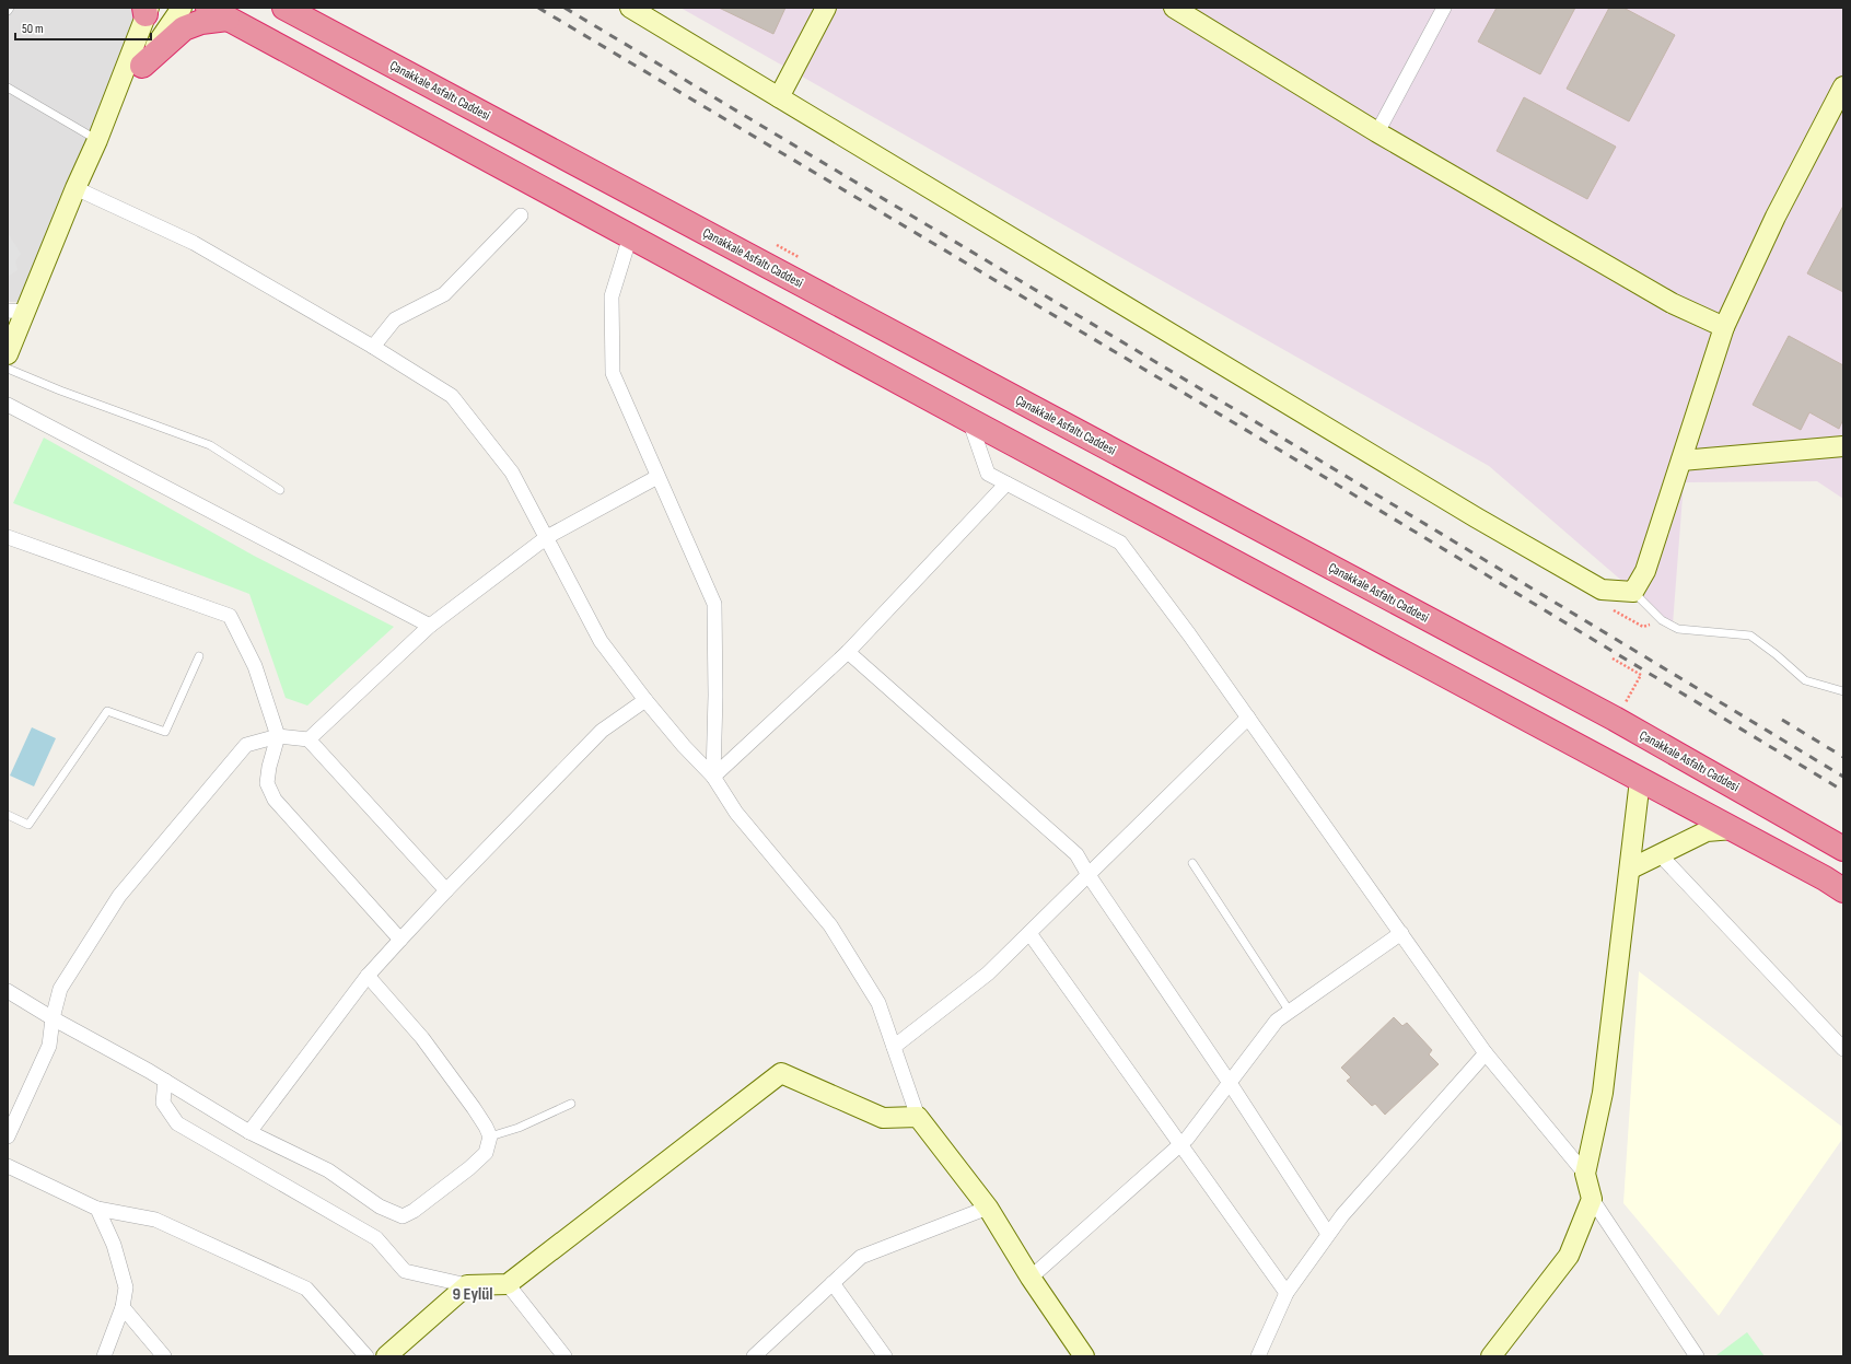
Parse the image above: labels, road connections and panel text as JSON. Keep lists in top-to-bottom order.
{
  "streets": {
    "highway": ["Çanakkale Asfaltı Caddesi"]
  },
  "districts": ["9 Eylül"],
  "scale_bar": "50 m"
}
